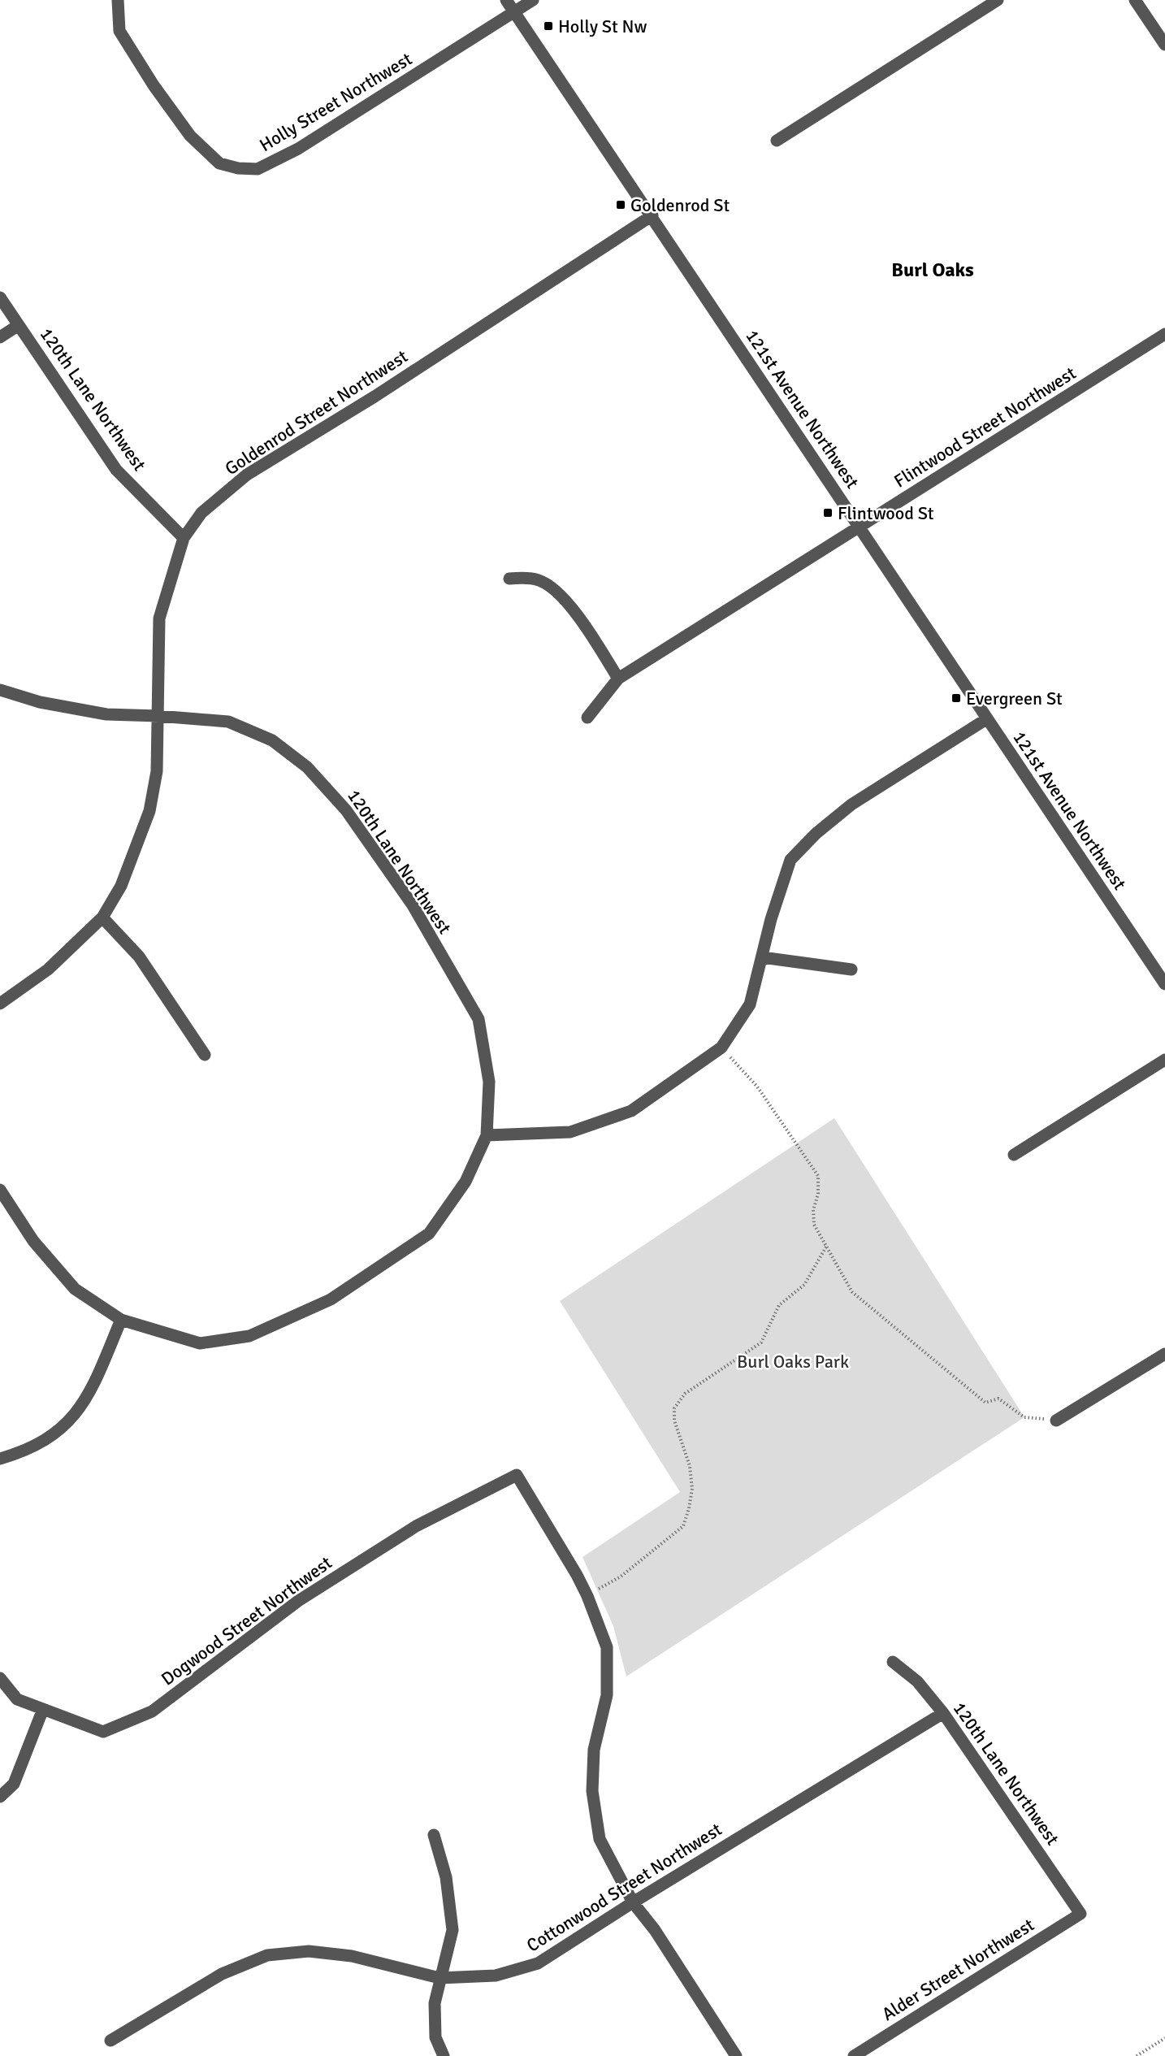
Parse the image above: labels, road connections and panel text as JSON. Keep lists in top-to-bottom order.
{
  "streets": {
    "street": [
      "Holly Street Northwest",
      "120th Lane Northwest",
      "121st Avenue Northwest",
      "Goldenrod Street Northwest",
      "Flintwood Street Northwest",
      "Dogwood Street Northwest",
      "Cottonwood Street Northwest",
      "Alder Street Northwest"
    ]
  },
  "crossings": [
    ["Holly Street Northwest", "121st Avenue Northwest"],
    ["120th Lane Northwest", "Goldenrod Street Northwest"],
    ["120th Lane Northwest", "Cottonwood Street Northwest"],
    ["120th Lane Northwest", "Alder Street Northwest"],
    ["121st Avenue Northwest", "Goldenrod Street Northwest"],
    ["121st Avenue Northwest", "Flintwood Street Northwest"]
  ],
  "districts": ["Burl Oaks"],
  "parks": ["Burl Oaks Park"],
  "places": {
    "transit": [
      "Holly St Nw",
      "Goldenrod St",
      "Flintwood St",
      "Evergreen St"
    ]
  }
}
